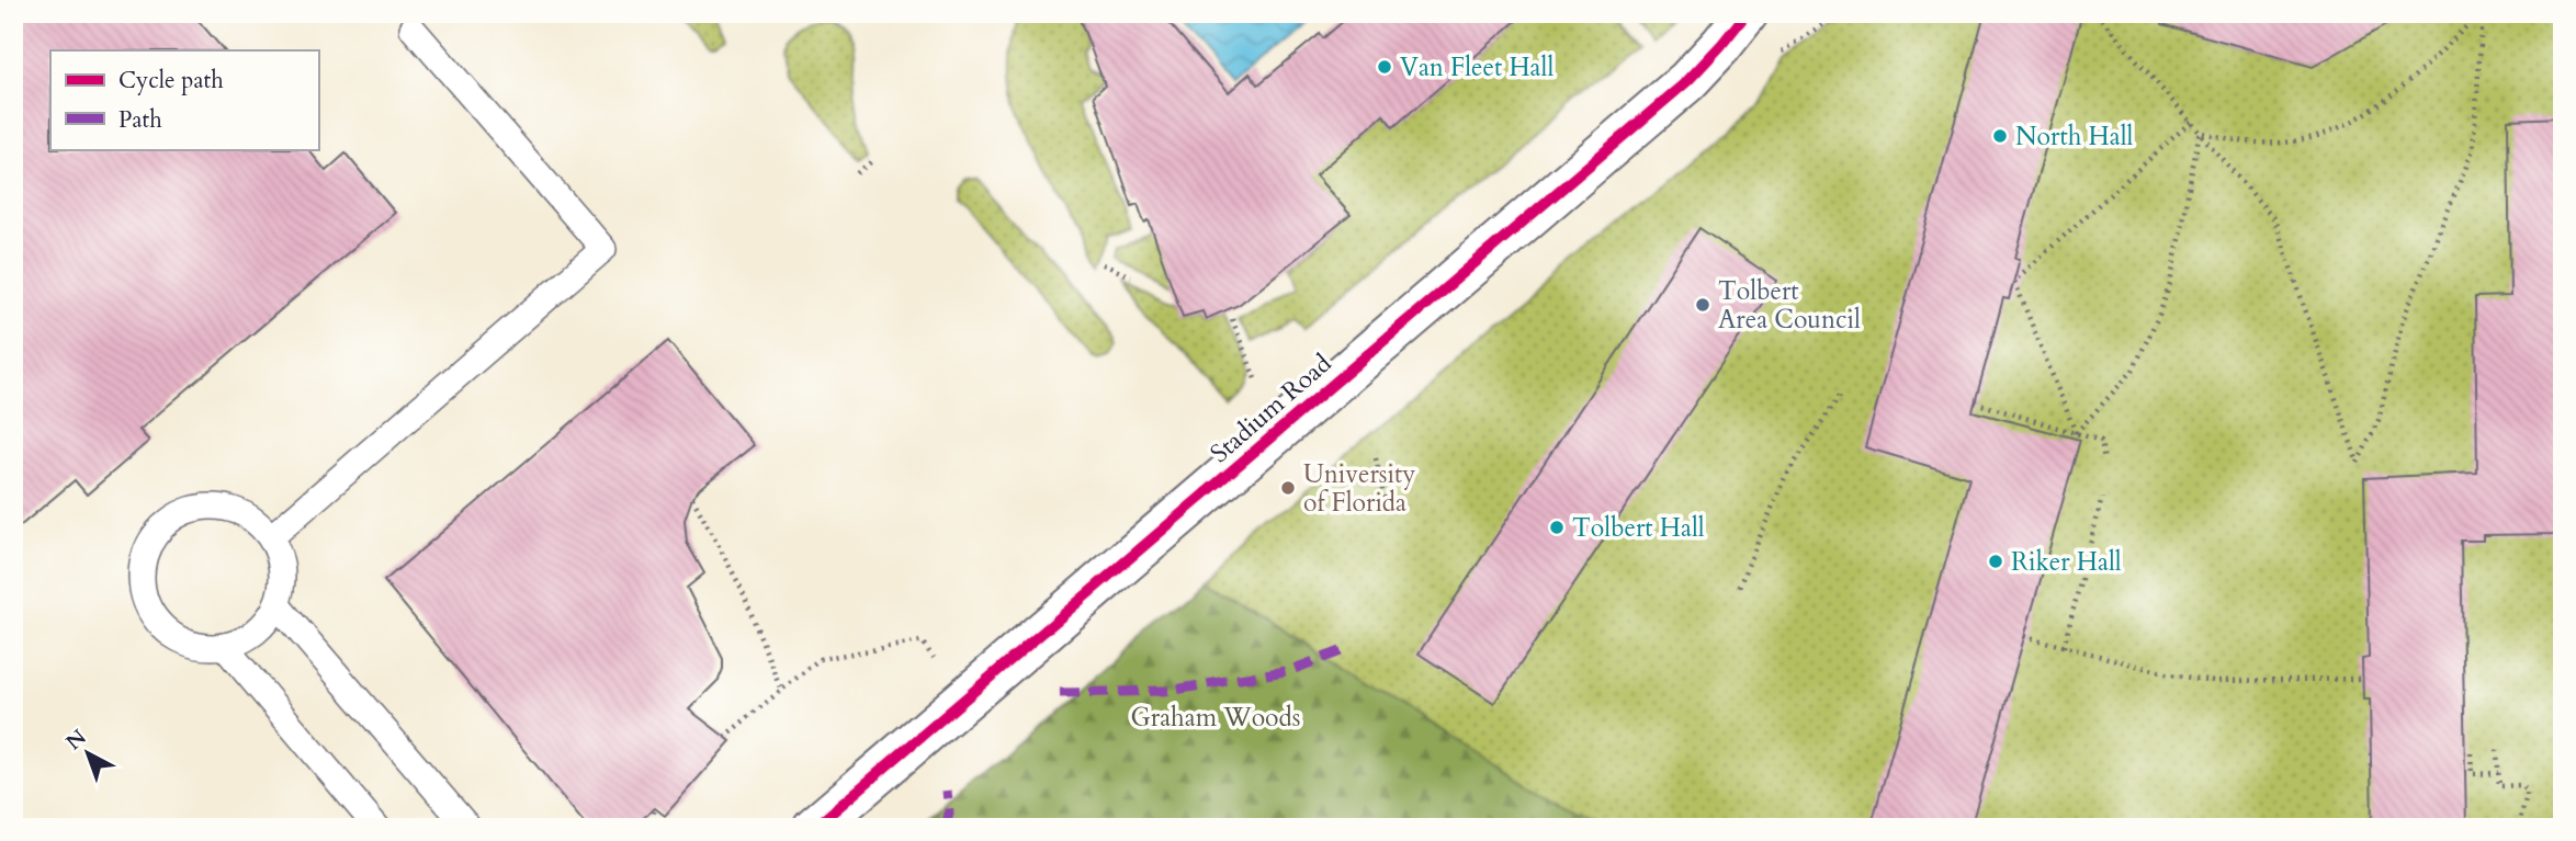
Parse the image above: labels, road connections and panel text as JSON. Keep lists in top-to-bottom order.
{
  "streets": {
    "street": ["Stadium Road"]
  },
  "parks": ["Graham Woods"],
  "places": [
    "Van Fleet Hall",
    "North Hall",
    "Tolbert Area Council",
    "University of Florida",
    "Tolbert Hall",
    "Riker Hall"
  ],
  "legend": ["Cycle path", "Path"],
  "north": "top left"
}
